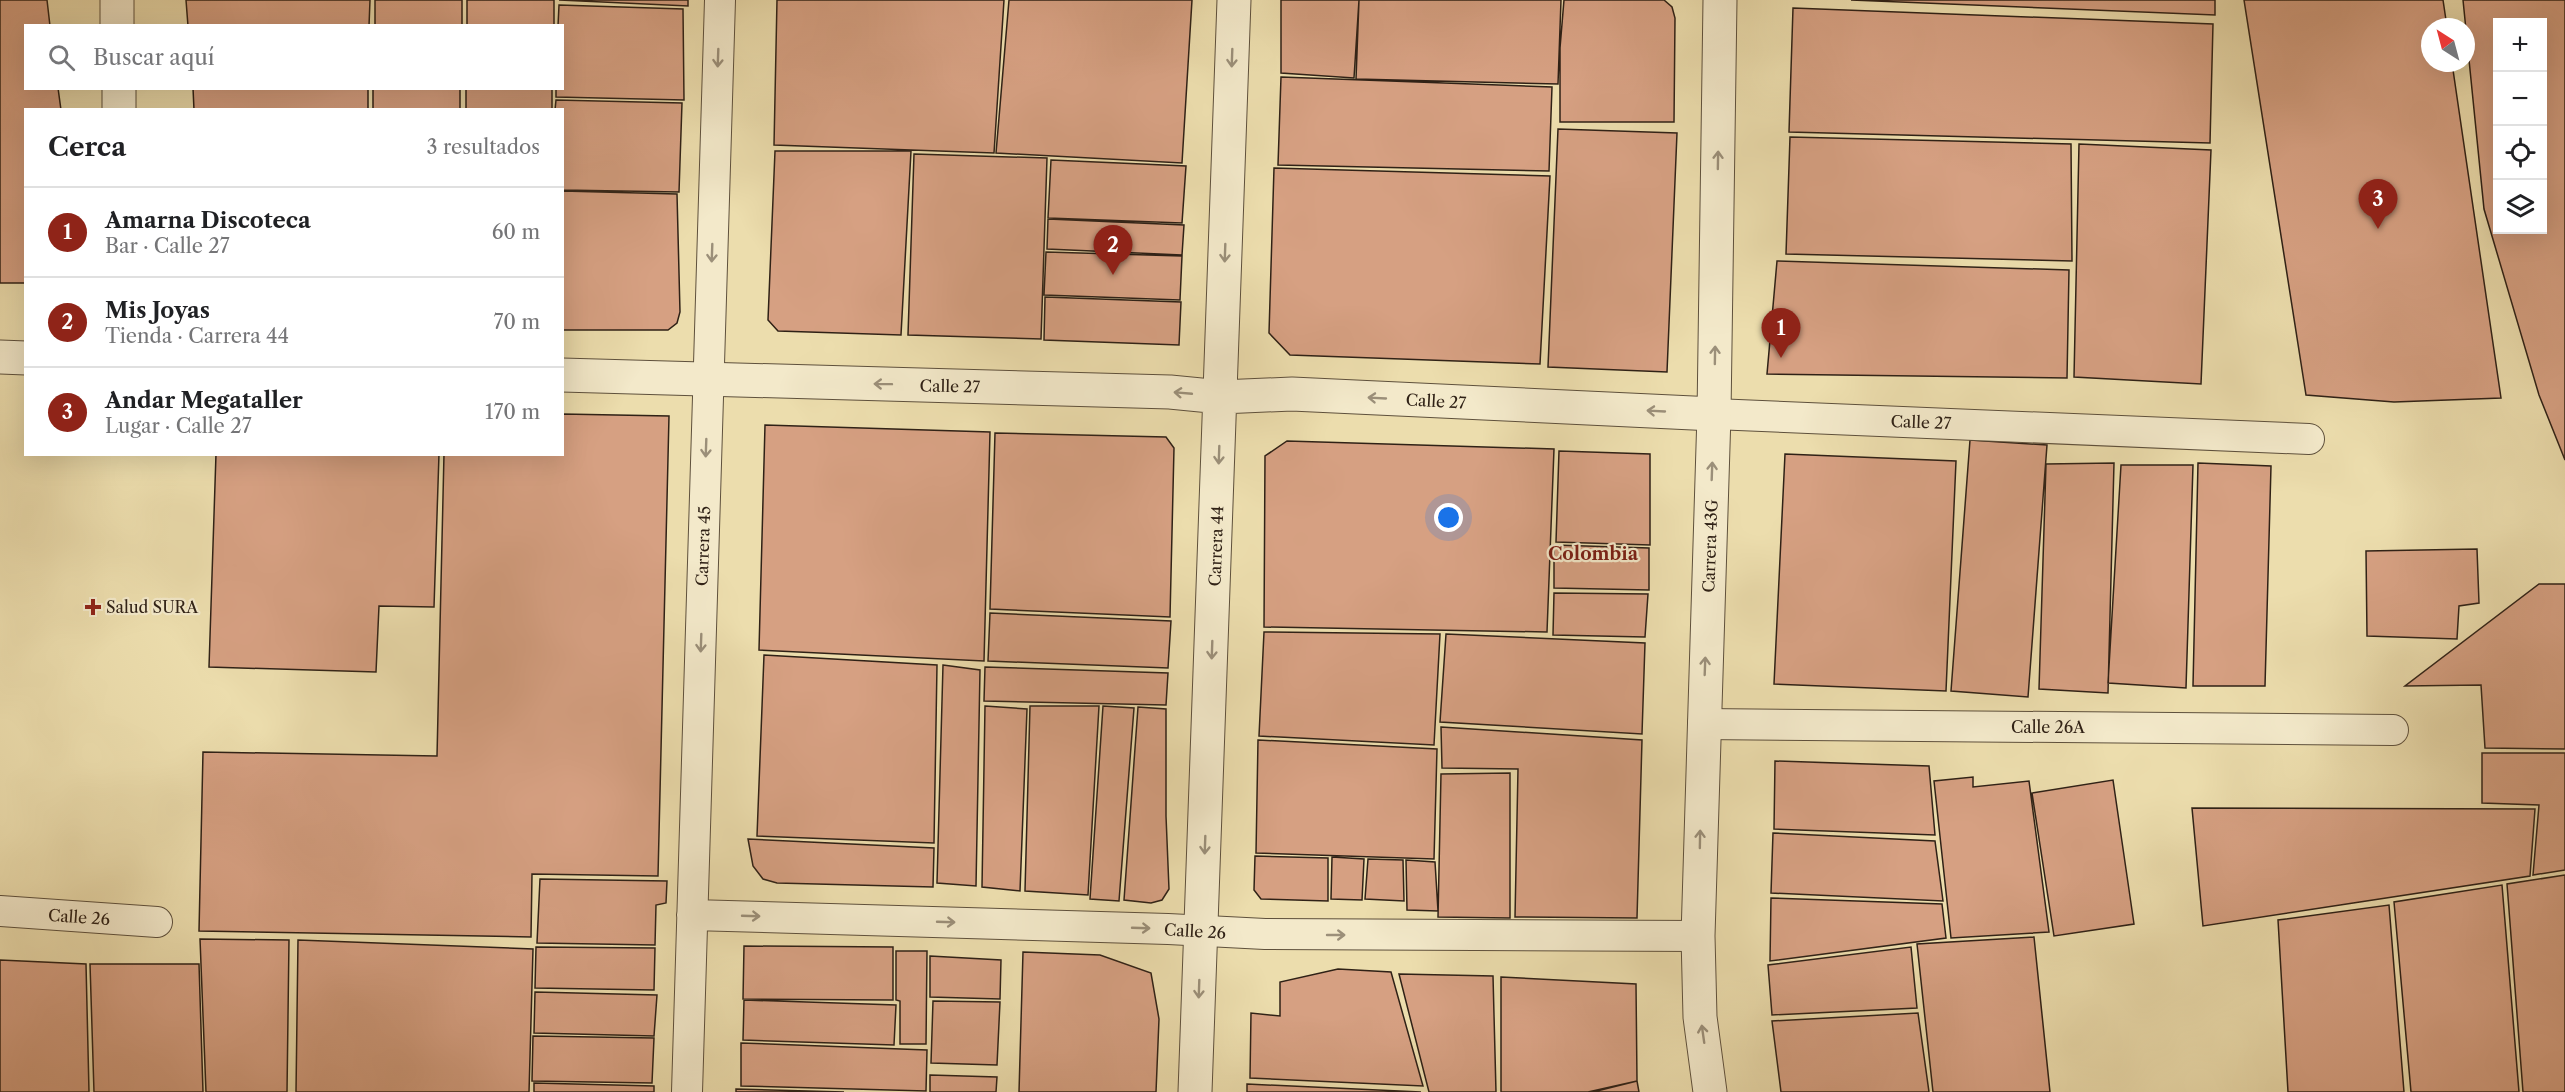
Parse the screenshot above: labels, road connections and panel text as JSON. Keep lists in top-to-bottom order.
{
  "streets": {
    "street": [
      "Calle 27",
      "Carrera 45",
      "Carrera 44",
      "Carrera 43G",
      "Calle 26A",
      "Calle 26"
    ]
  },
  "crossings": [
    ["Calle 27", "Carrera 45"],
    ["Calle 27", "Carrera 44"],
    ["Calle 27", "Carrera 43G"],
    ["Carrera 45", "Calle 26"],
    ["Carrera 44", "Calle 26"],
    ["Carrera 43G", "Calle 26A"],
    ["Carrera 43G", "Calle 26"]
  ],
  "one_way": [
    "Calle 27",
    "Carrera 45",
    "Carrera 44",
    "Carrera 43G",
    "Calle 26"
  ],
  "districts": ["Colombia"],
  "places": {
    "health": ["Salud SURA"]
  },
  "north": "top left",
  "page": {
    "map_buttons": ["+", "−"],
    "search": "Buscar aquí",
    "heading": ["Cerca", "3 resultados"],
    "pins": ["3", "2", "1"],
    "list": [
      {
        "mark": "1",
        "name": "Amarna Discoteca",
        "note": "Bar · Calle 27",
        "value": "60 m"
      },
      {
        "mark": "2",
        "name": "Mis Joyas",
        "note": "Tienda · Carrera 44",
        "value": "70 m"
      },
      {
        "mark": "3",
        "name": "Andar Megataller",
        "note": "Lugar · Calle 27",
        "value": "170 m"
      }
    ]
  }
}
